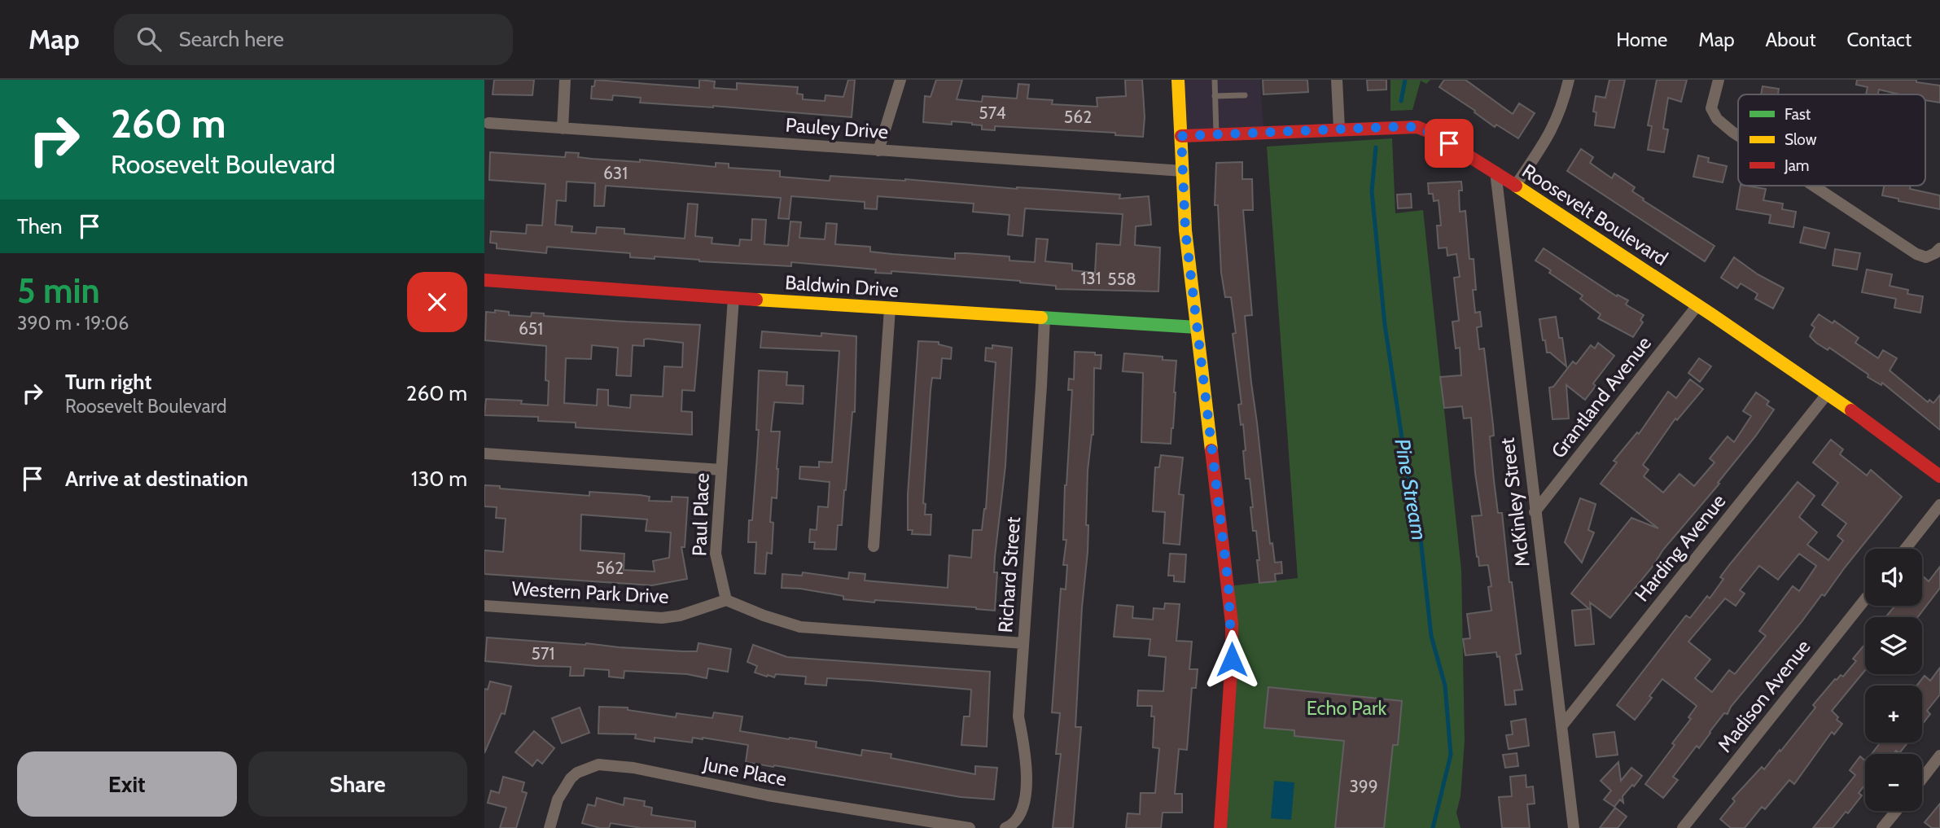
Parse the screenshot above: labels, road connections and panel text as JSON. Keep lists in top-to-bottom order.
{
  "streets": {
    "street": [
      "Pauley Drive",
      "Roosevelt Boulevard",
      "Baldwin Drive",
      "Grantland Avenue",
      "McKinley Street",
      "Paul Place",
      "Harding Avenue",
      "Richard Street",
      "Western Park Drive",
      "Madison Avenue",
      "June Place"
    ]
  },
  "crossings": [
    ["Roosevelt Boulevard", "Grantland Avenue"],
    ["Roosevelt Boulevard", "McKinley Street"],
    ["Roosevelt Boulevard", "Harding Avenue"],
    ["Baldwin Drive", "Paul Place"],
    ["Baldwin Drive", "Richard Street"],
    ["Grantland Avenue", "McKinley Street"],
    ["McKinley Street", "Harding Avenue"],
    ["Paul Place", "Western Park Drive"]
  ],
  "water": ["Pine Stream"],
  "parks": ["Echo Park"],
  "house_numbers": [
    "574",
    "562",
    "631",
    "131",
    "558",
    "651",
    "562",
    "571",
    "399"
  ],
  "legend": ["Fast", "Slow", "Jam"],
  "page": {
    "header": "Map",
    "search": "Search here",
    "nav": [
      "Home",
      "Map",
      "About",
      "Contact"
    ],
    "turn": ["260 m", "Roosevelt Boulevard"],
    "then": "Then",
    "heading": ["5 min", "390 m · 19:06"],
    "list": [
      {
        "name": "Turn right",
        "note": "Roosevelt Boulevard",
        "value": "260 m"
      },
      {
        "name": "Arrive at destination",
        "value": "130 m"
      }
    ],
    "map_buttons": ["+", "−"],
    "buttons": ["Exit", "Share"]
  }
}
